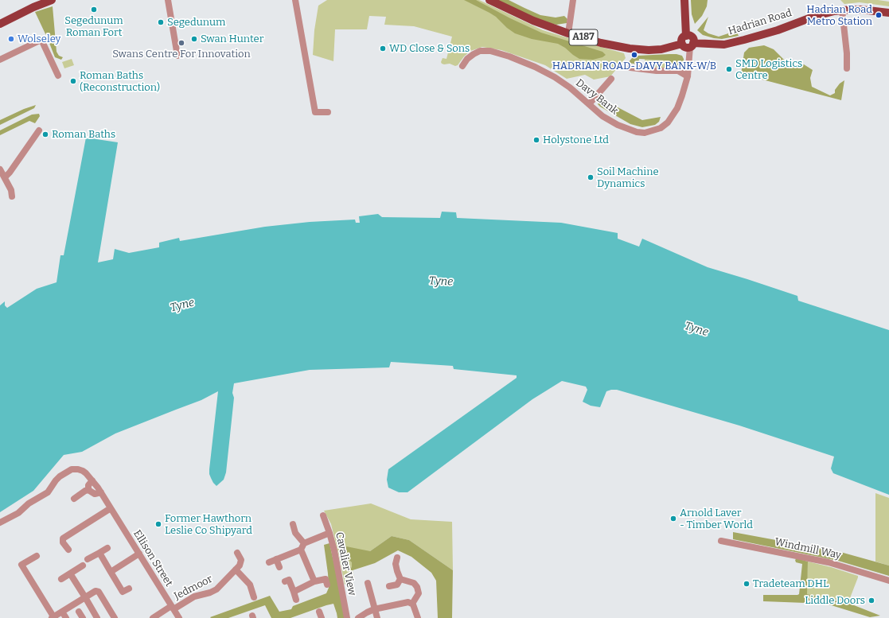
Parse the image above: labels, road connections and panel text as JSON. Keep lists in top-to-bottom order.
{
  "streets": {
    "main road": ["Hadrian Road", "A187"],
    "street": [
      "Davy Bank",
      "Windmill Way",
      "Ellison Street",
      "Cavalier View",
      "Jedmoor"
    ]
  },
  "crossings": [
    ["Hadrian Road", "A187"],
    ["Hadrian Road", "Davy Bank"],
    ["A187", "Davy Bank"],
    ["Ellison Street", "Jedmoor"]
  ],
  "water": ["Tyne"],
  "places": [
    "Segedunum Roman Fort",
    "Hadrian Road Metro Station",
    "Segedunum",
    "Wolseley",
    "Swan Hunter",
    "Swans Centre For Innovation",
    "WD Close & Sons",
    "HADRIAN ROAD-DAVY BANK-W/B",
    "SMD Logistics Centre",
    "Roman Baths (Reconstruction)",
    "Roman Baths",
    "Holystone Ltd",
    "Soil Machine Dynamics",
    "Arnold Laver - Timber World",
    "Former Hawthorn Leslie Co Shipyard",
    "Tradeteam DHL",
    "Liddle Doors"
  ]
}
